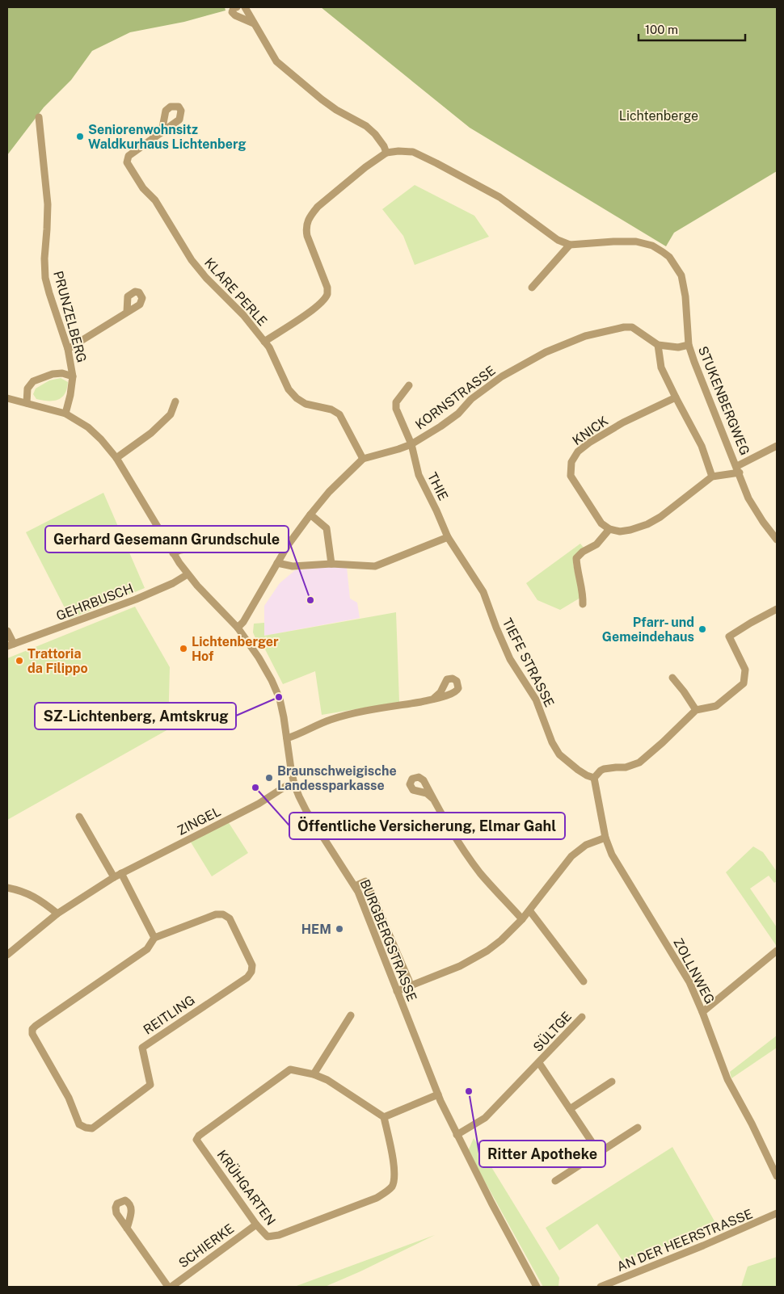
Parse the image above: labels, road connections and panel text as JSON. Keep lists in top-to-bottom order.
{
  "streets": {
    "street": [
      "KLARE PERLE",
      "PRUNZELBERG",
      "KORNSTRASSE",
      "STUKENBERGWEG",
      "KNICK",
      "THIE",
      "GEHRBUSCH",
      "TIEFE STRASSE",
      "ZINGEL",
      "BURGBERGSTRASSE",
      "ZOLLNWEG",
      "REITLING",
      "SÜLTGE",
      "KRÜHGARTEN",
      "AN DER HEERSTRASSE",
      "SCHIERKE"
    ]
  },
  "crossings": [
    ["KLARE PERLE", "KORNSTRASSE"],
    ["PRUNZELBERG", "BURGBERGSTRASSE"],
    ["KORNSTRASSE", "STUKENBERGWEG"],
    ["KORNSTRASSE", "THIE"],
    ["KORNSTRASSE", "BURGBERGSTRASSE"],
    ["THIE", "TIEFE STRASSE"],
    ["GEHRBUSCH", "BURGBERGSTRASSE"],
    ["TIEFE STRASSE", "ZOLLNWEG"],
    ["ZINGEL", "BURGBERGSTRASSE"],
    ["BURGBERGSTRASSE", "SÜLTGE"],
    ["KRÜHGARTEN", "SCHIERKE"]
  ],
  "parks": ["Lichtenberge"],
  "places": [
    "Seniorenwohnsitz Waldkurhaus Lichtenberg",
    "Gerhard Gesemann Grundschule",
    "Pfarr- und Gemeindehaus",
    "Lichtenberger Hof",
    "Trattoria da Filippo",
    "SZ-Lichtenberg, Amtskrug",
    "Braunschweigische Landessparkasse",
    "Öffentliche Versicherung, Elmar Gahl",
    "HEM",
    "Ritter Apotheke"
  ],
  "scale_bar": "100 m"
}
